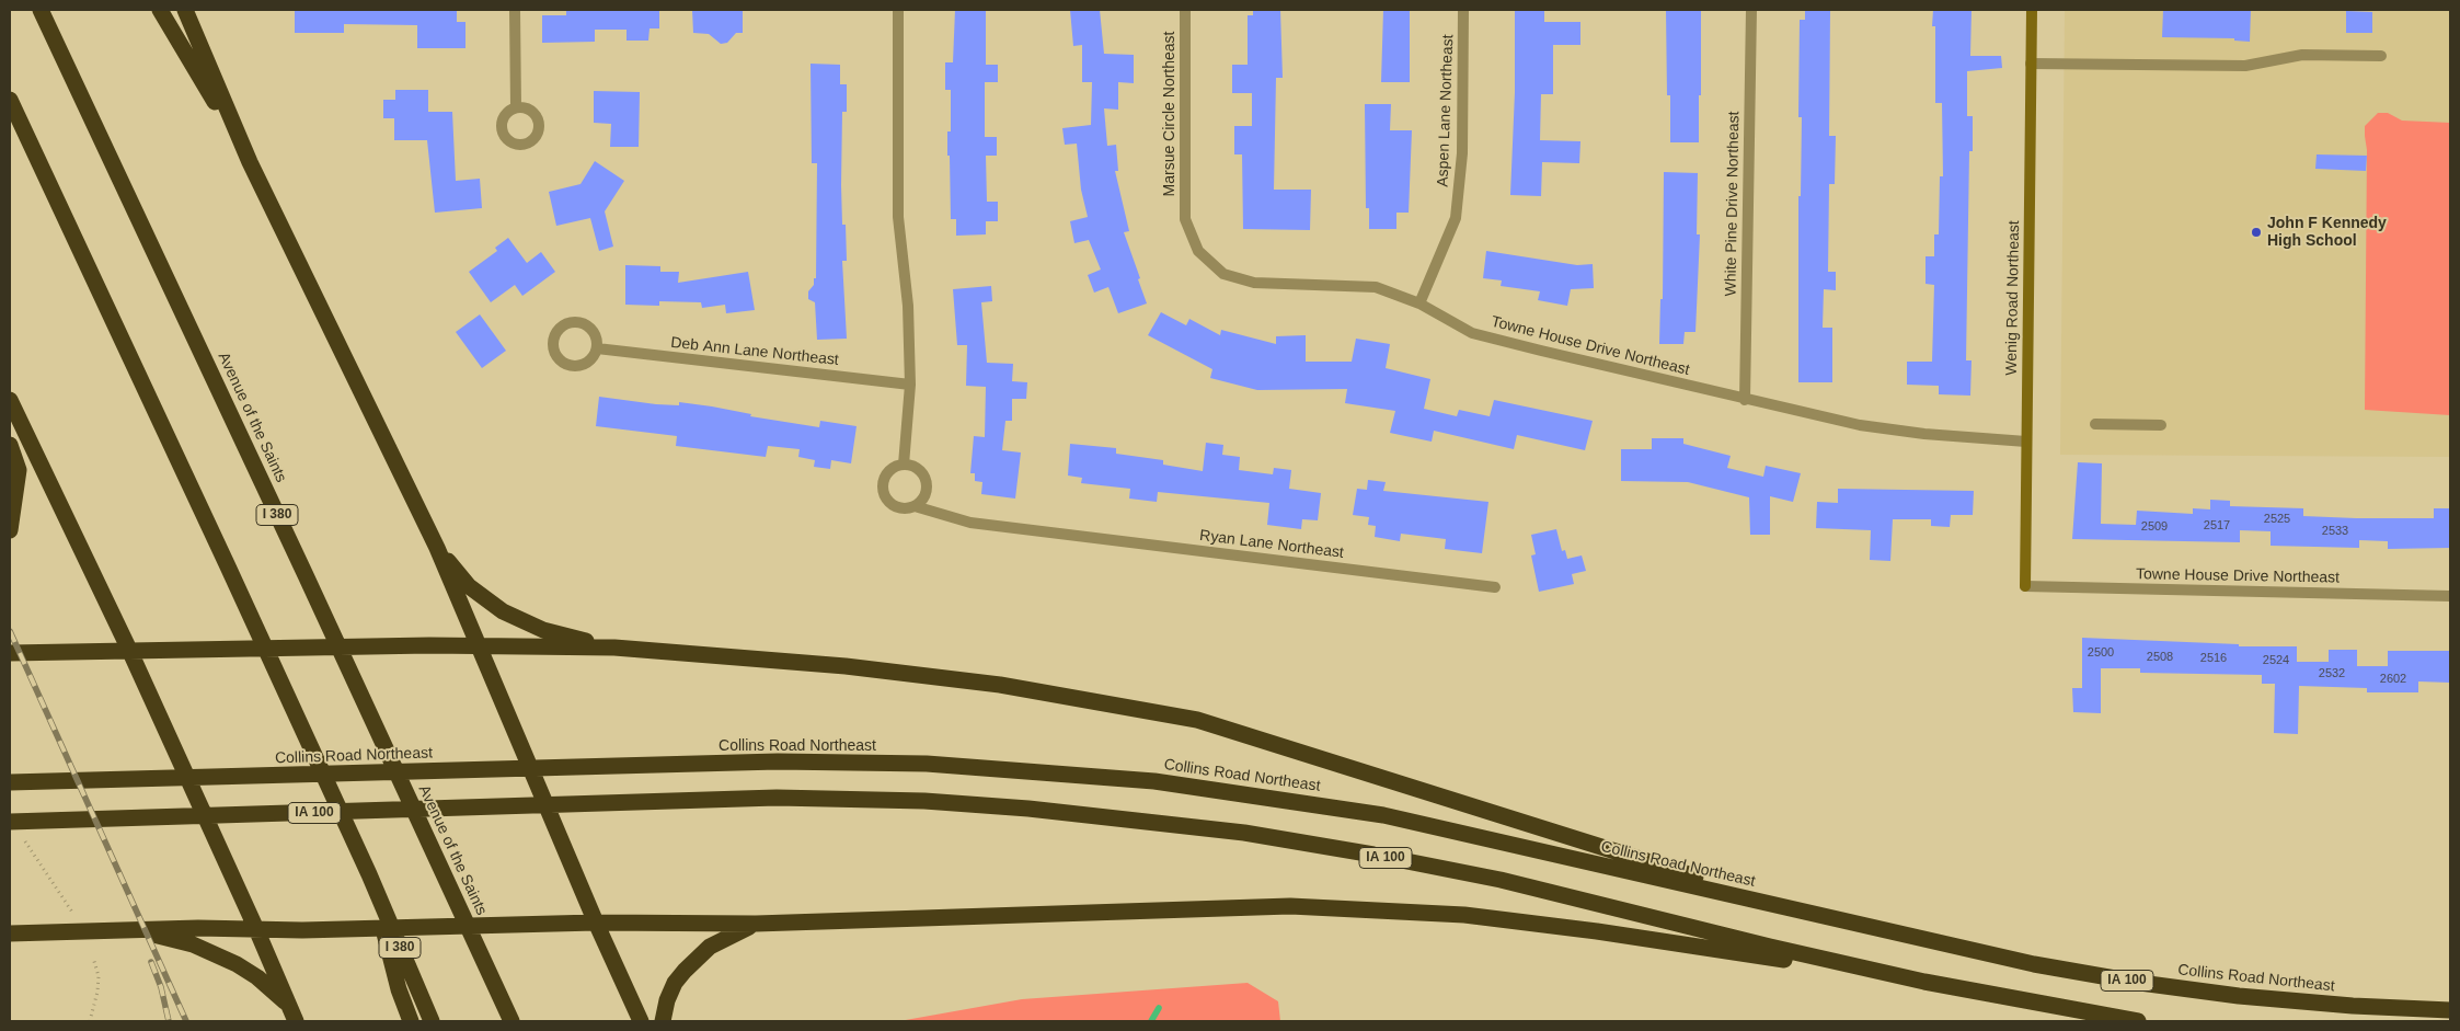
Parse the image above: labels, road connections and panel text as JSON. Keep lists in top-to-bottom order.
{
  "streets": {
    "highway": [
      "Avenue of the Saints",
      "I 380",
      "Collins Road Northeast",
      "IA 100"
    ],
    "street": [
      "Aspen Lane Northeast",
      "Marsue Circle Northeast",
      "White Pine Drive Northeast",
      "Wenig Road Northeast",
      "Towne House Drive Northeast",
      "Deb Ann Lane Northeast",
      "Ryan Lane Northeast"
    ]
  },
  "crossings": [
    ["Aspen Lane Northeast", "Towne House Drive Northeast"],
    ["Marsue Circle Northeast", "Towne House Drive Northeast"],
    ["White Pine Drive Northeast", "Towne House Drive Northeast"],
    ["Wenig Road Northeast", "Towne House Drive Northeast"]
  ],
  "places": ["John F Kennedy High School"],
  "house_numbers": [
    "2525",
    "2517",
    "2509",
    "2533",
    "2500",
    "2508",
    "2516",
    "2524",
    "2532",
    "2602"
  ]
}
